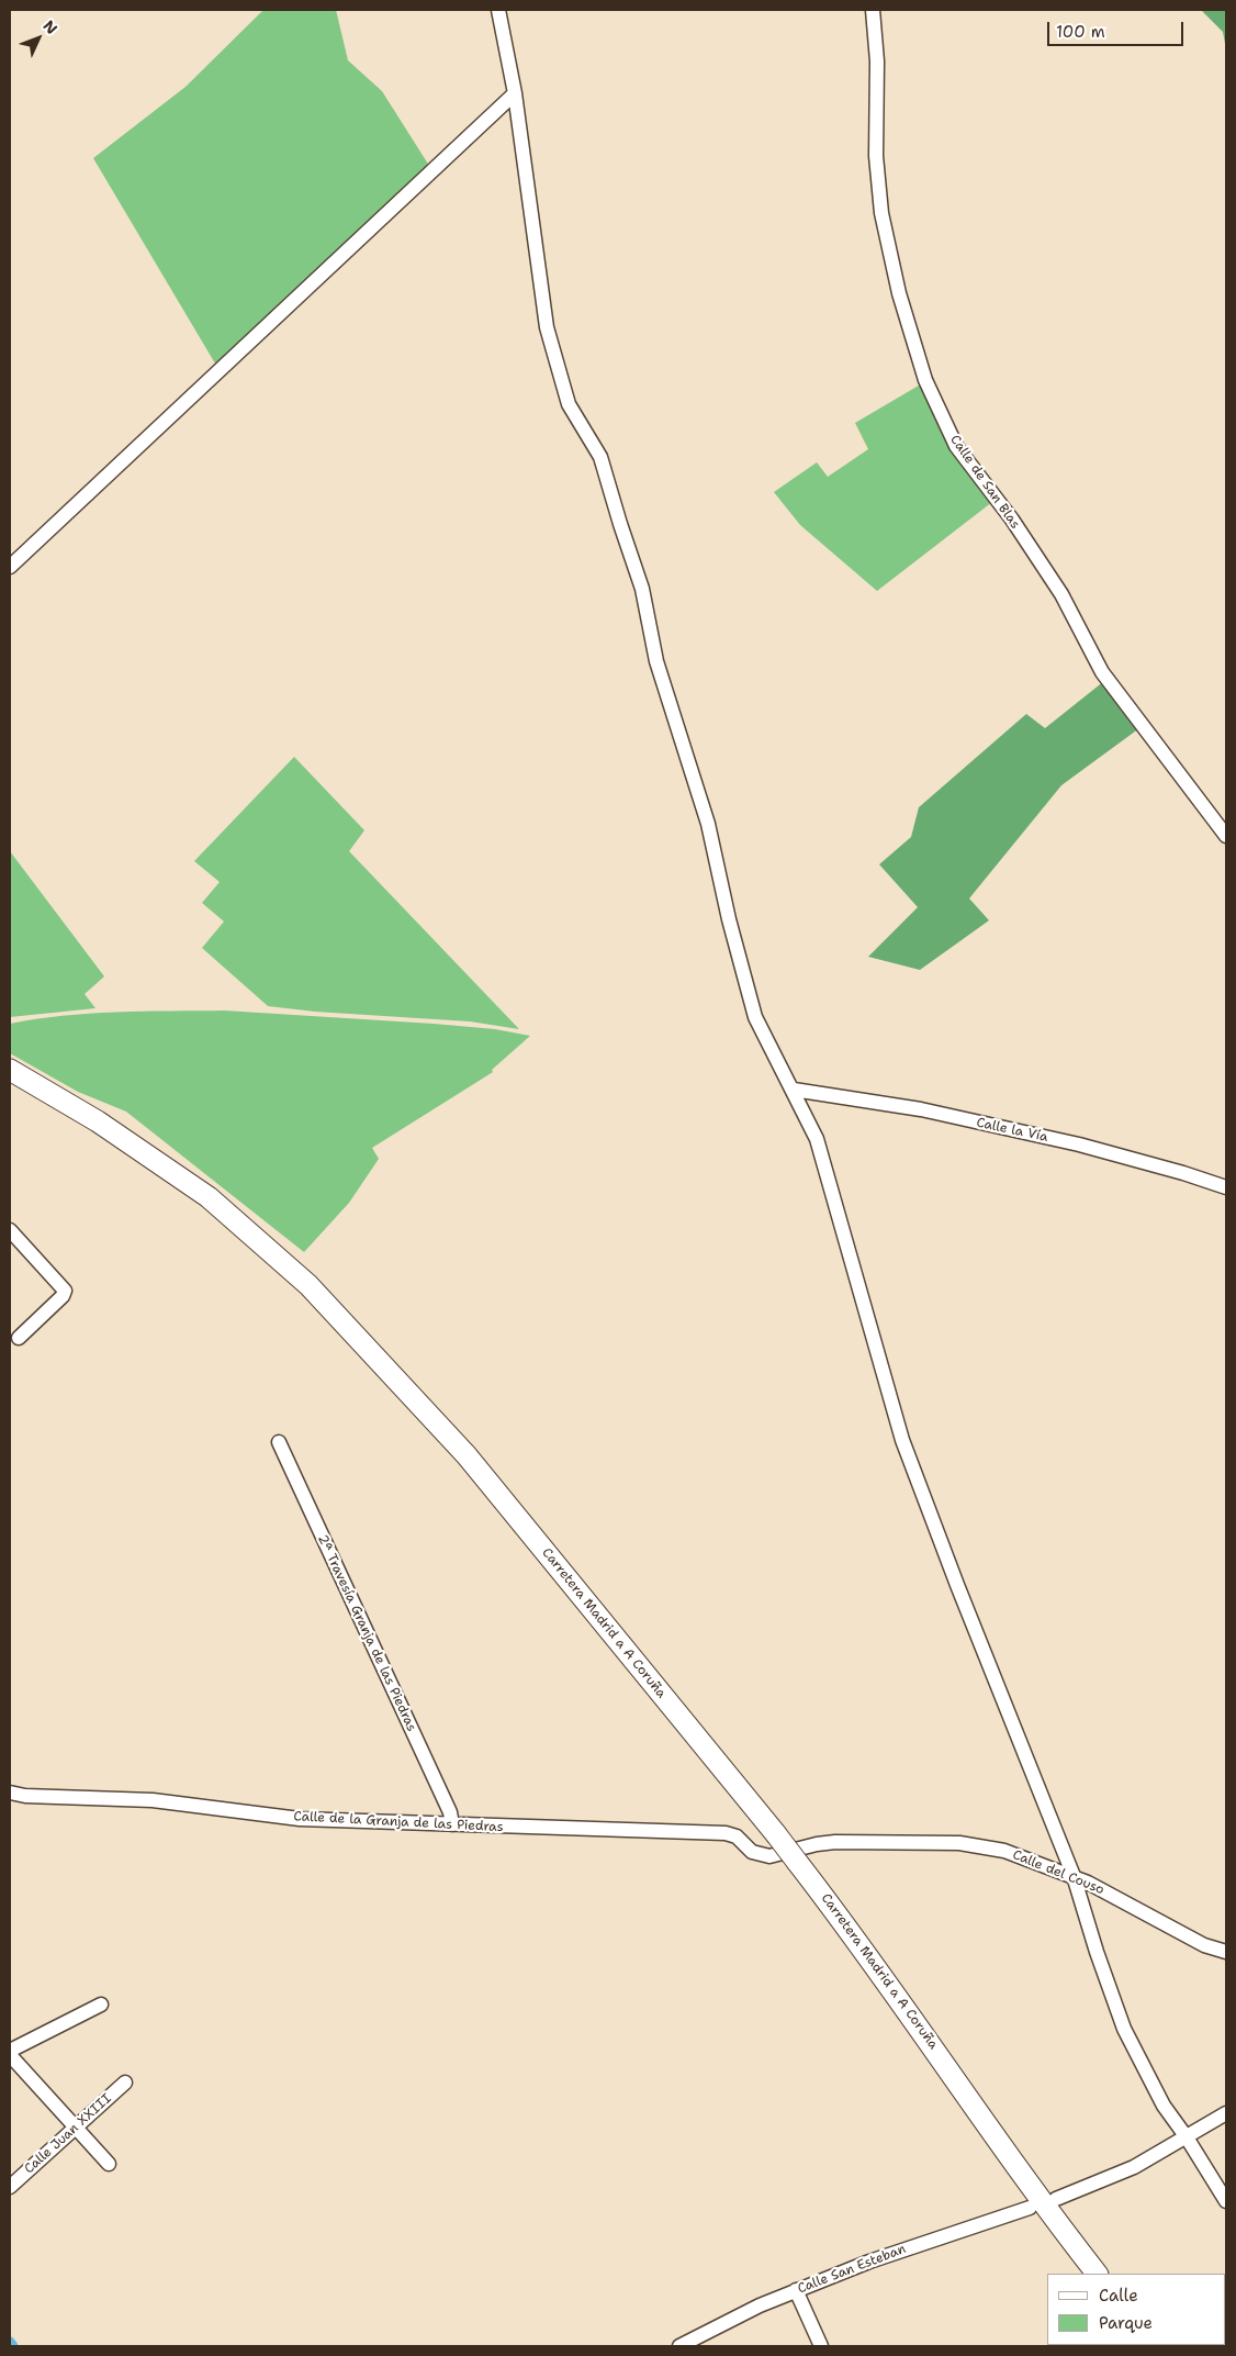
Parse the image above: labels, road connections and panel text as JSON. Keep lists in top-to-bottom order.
{
  "streets": {
    "highway": ["Carretera Madrid a A Coruña"],
    "street": [
      "Calle de San Blas",
      "Calle la Vía",
      "2ª Travesía Granja de las Piedras",
      "Calle de la Granja de las Piedras",
      "Calle del Couso",
      "Calle Juan XXIII",
      "Calle San Esteban"
    ]
  },
  "crossings": [
    ["Carretera Madrid a A Coruña", "Calle de la Granja de las Piedras"],
    ["Carretera Madrid a A Coruña", "Calle del Couso"],
    ["2ª Travesía Granja de las Piedras", "Calle de la Granja de las Piedras"],
    ["Calle de la Granja de las Piedras", "Calle del Couso"]
  ],
  "legend": ["Calle", "Parque"],
  "scale_bar": "100 m",
  "north": "top right"
}
